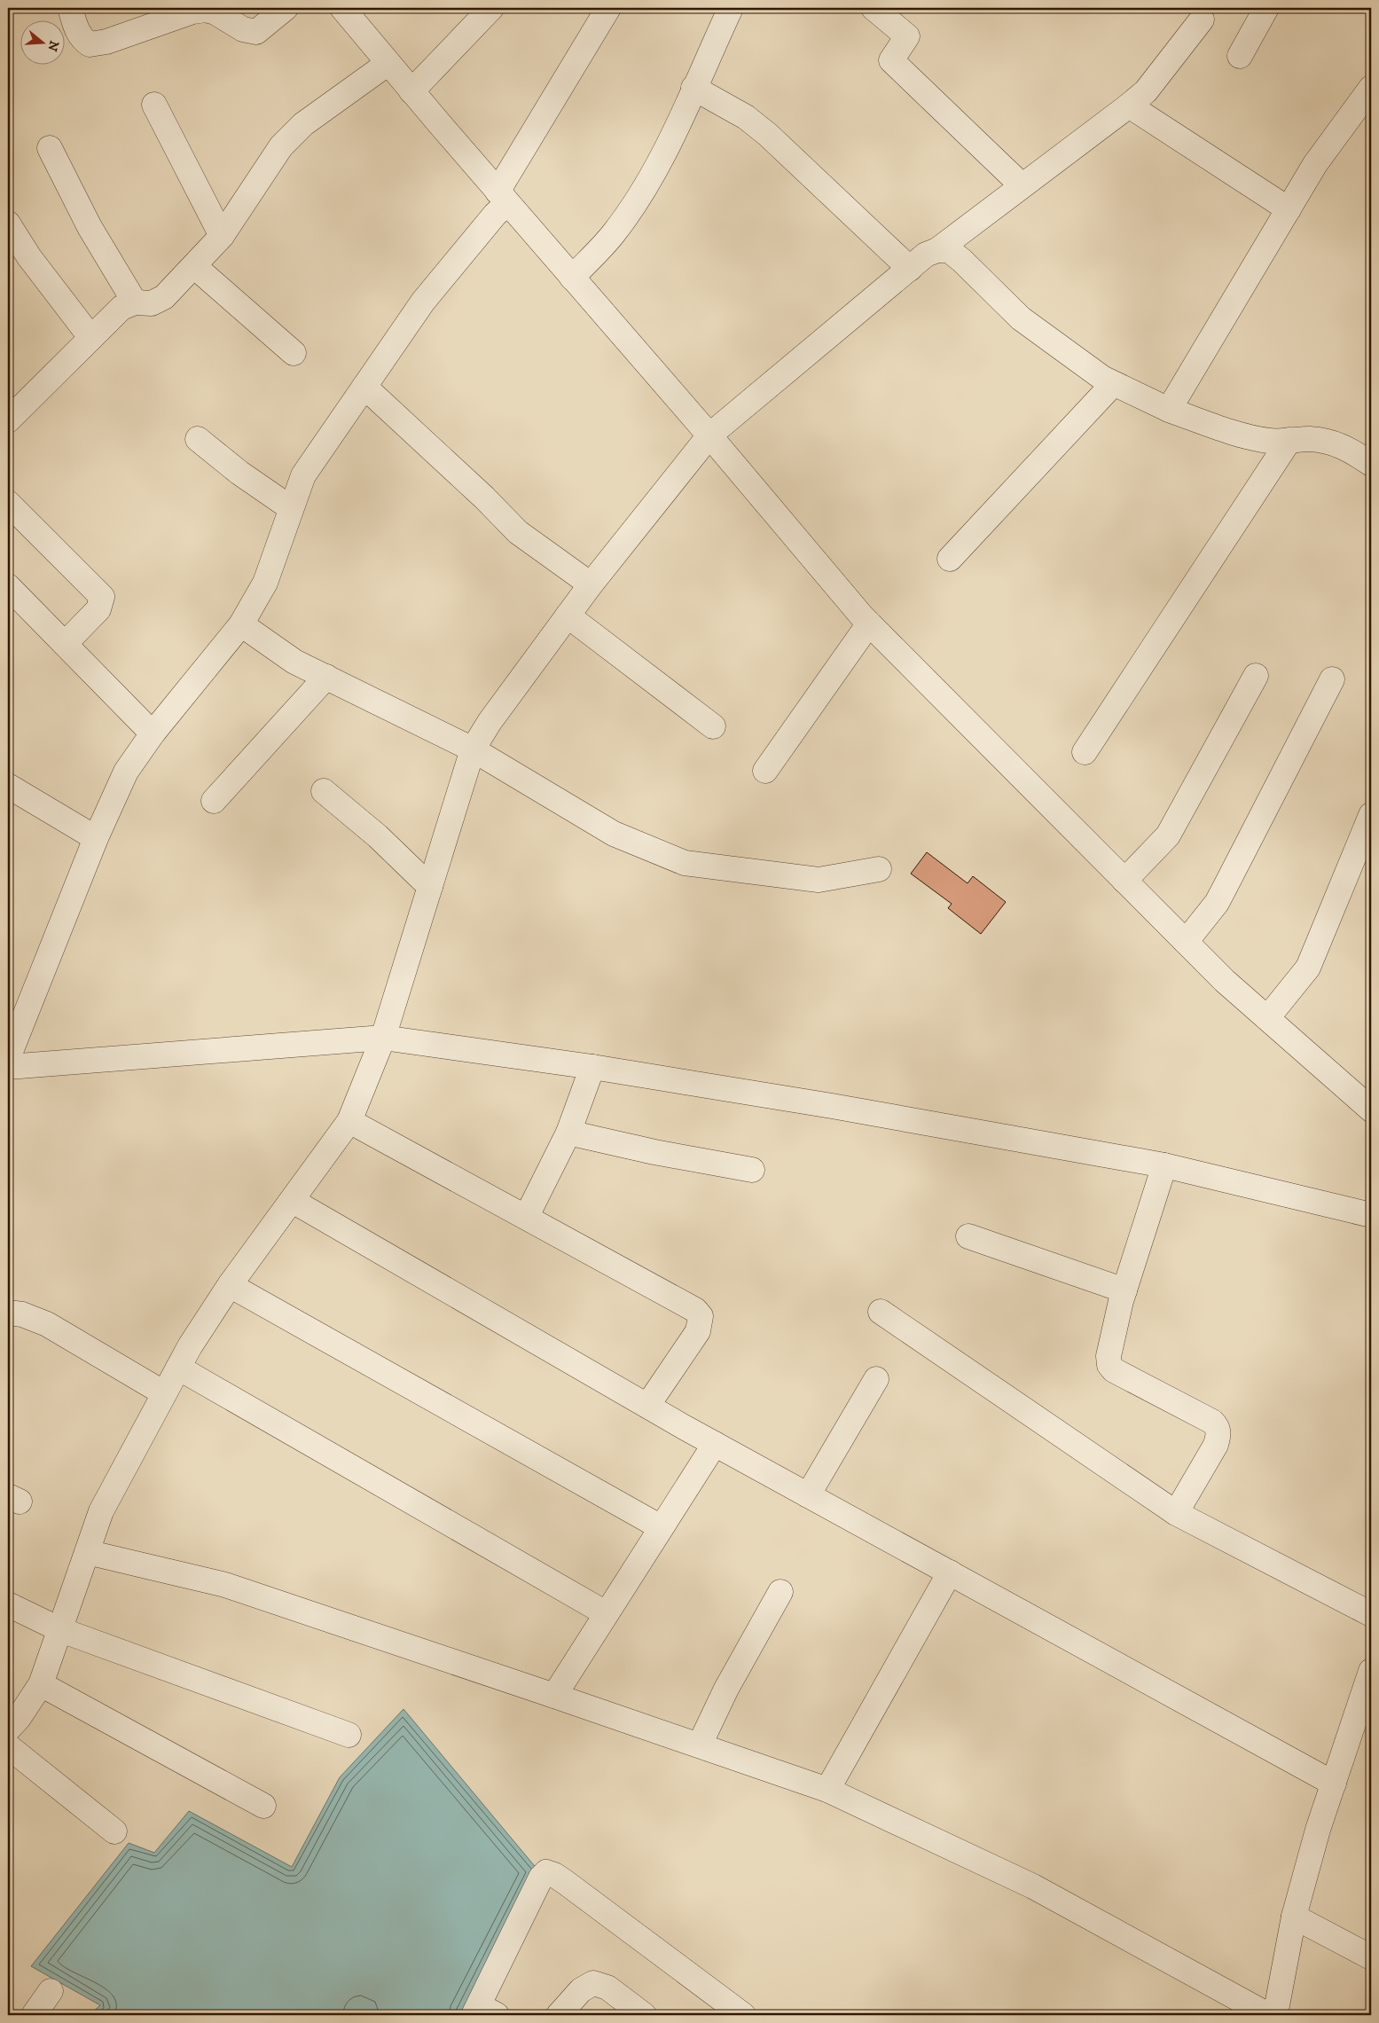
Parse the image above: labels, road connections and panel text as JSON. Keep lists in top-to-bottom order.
{
  "north": "right"
}
